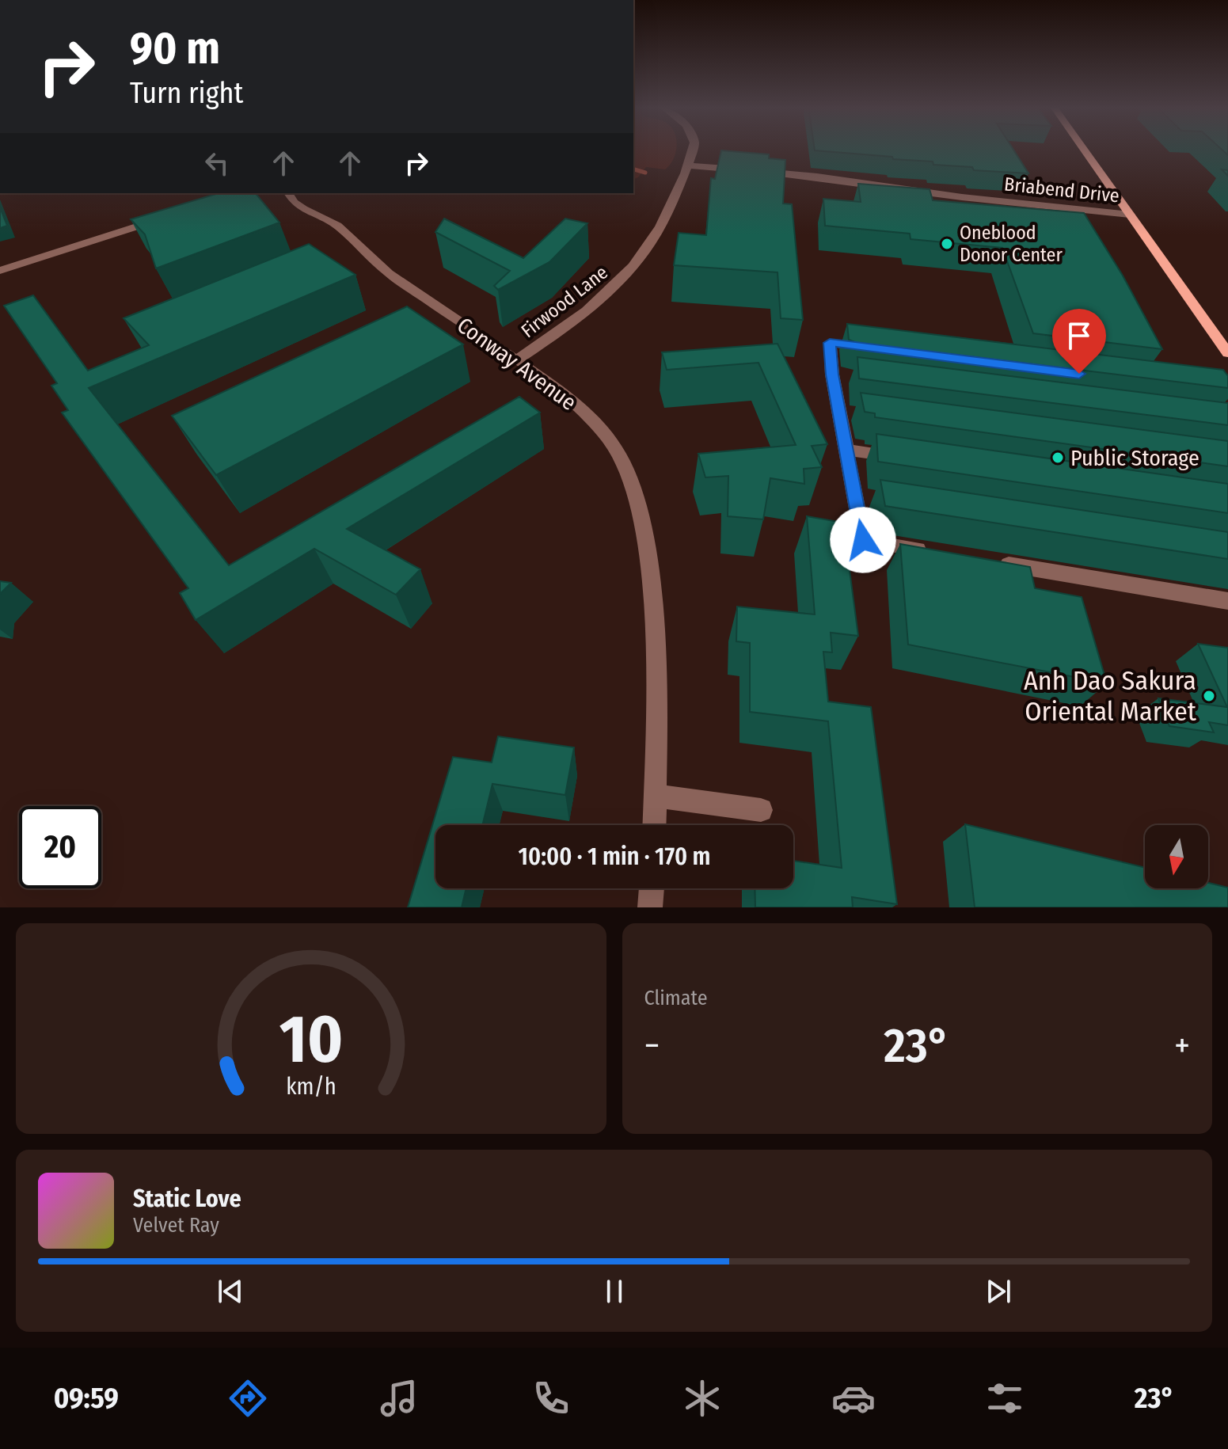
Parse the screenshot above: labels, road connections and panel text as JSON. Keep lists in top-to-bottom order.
{
  "streets": {
    "street": ["Briabend Drive", "Firwood Lane", "Conway Avenue"]
  },
  "crossings": [
    ["Firwood Lane", "Conway Avenue"]
  ],
  "places": ["Oneblood Donor Center", "Public Storage", "Anh Dao Sakura Oriental Market"],
  "north": "bottom",
  "page": {
    "turn": ["90 m", "Turn right"],
    "limit": "20",
    "trip": "10:00 · 1 min · 170 m",
    "tile": "Climate",
    "heat": ["−", "23°", "+"],
    "song": ["Static Love", "Velvet Ray"],
    "tabs": ["09:59", "23°"],
    "gauge": ["10", "km/h"]
  }
}
